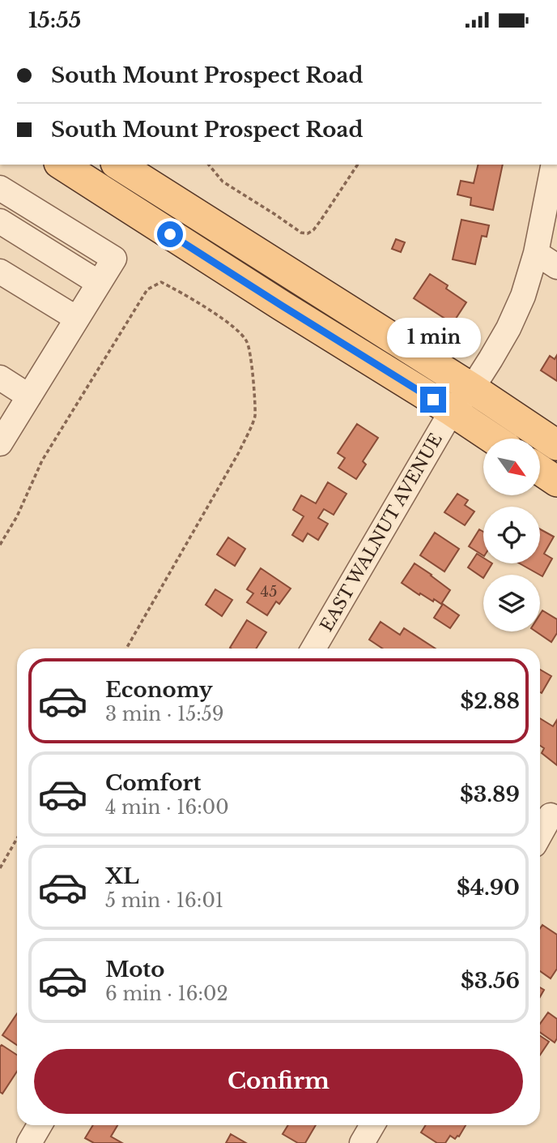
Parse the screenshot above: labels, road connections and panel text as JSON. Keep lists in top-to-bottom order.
{
  "streets": {
    "street": ["EAST WALNUT AVENUE"]
  },
  "house_numbers": ["45"],
  "north": "bottom right",
  "page": {
    "status": "15:55",
    "banner": ["South Mount Prospect Road", "South Mount Prospect Road"],
    "bubble": "1 min",
    "list": [
      {
        "name": "Economy",
        "note": "3 min · 15:59",
        "value": "$2.88"
      },
      {
        "name": "Comfort",
        "note": "4 min · 16:00",
        "value": "$3.89"
      },
      {
        "name": "XL",
        "note": "5 min · 16:01",
        "value": "$4.90"
      },
      {
        "name": "Moto",
        "note": "6 min · 16:02",
        "value": "$3.56"
      }
    ],
    "buttons": "Confirm"
  }
}
